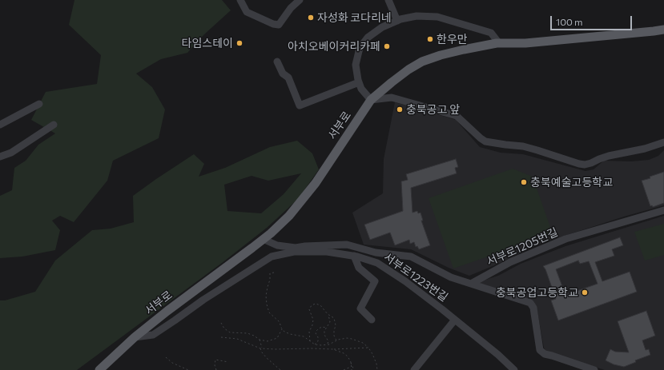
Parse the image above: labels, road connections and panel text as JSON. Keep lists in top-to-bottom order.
{
  "streets": {
    "main road": ["서부로"],
    "street": ["서부로1205번길", "서부로1223번길"]
  },
  "crossings": [
    ["서부로", "서부로1223번길"]
  ],
  "places": [
    "자성화 코다리네",
    "한우만",
    "타임스테이",
    "아치오베이커리카페",
    "충북공고 앞",
    "충북예술고등학교",
    "충북공업고등학교"
  ],
  "scale_bar": "100 m"
}
